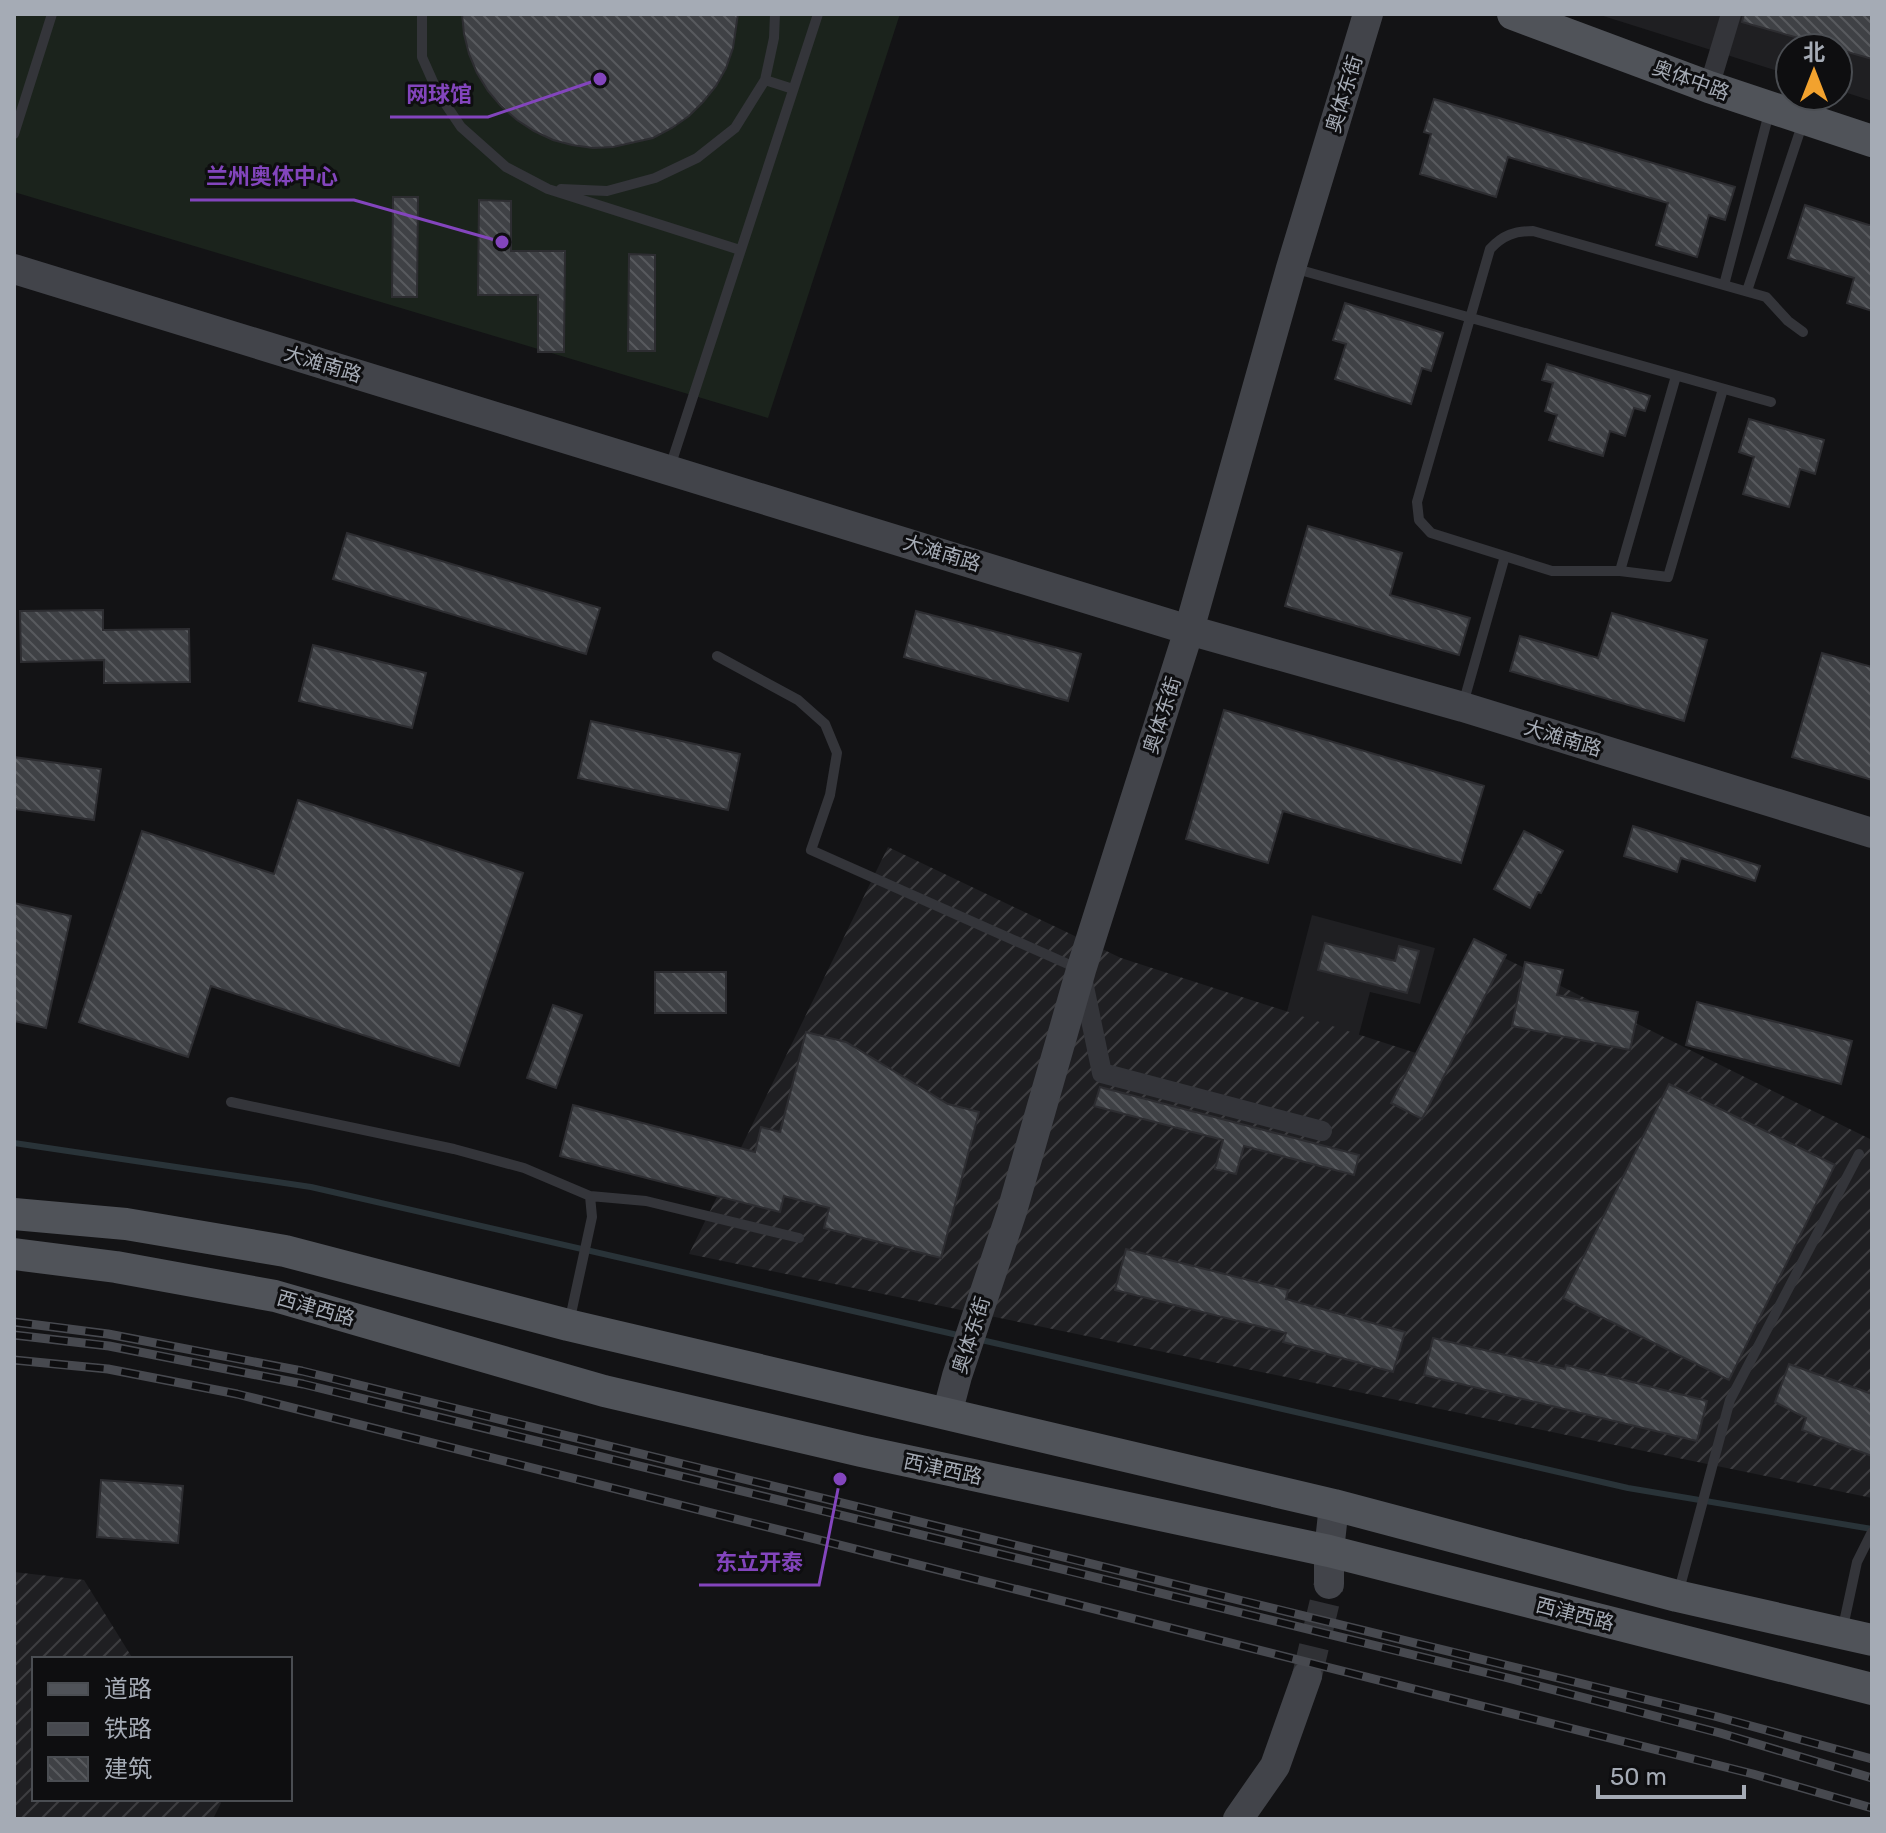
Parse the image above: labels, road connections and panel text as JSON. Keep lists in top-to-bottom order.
{
  "streets": {
    "main road": ["奥体中路", "西津西路"],
    "street": ["奥体东街", "大滩南路"]
  },
  "crossings": [
    ["奥体东街", "大滩南路"]
  ],
  "places": ["网球馆", "兰州奥体中心", "东立开泰"],
  "legend": ["道路", "铁路", "建筑"],
  "scale_bar": "50 m",
  "north": "top"
}
